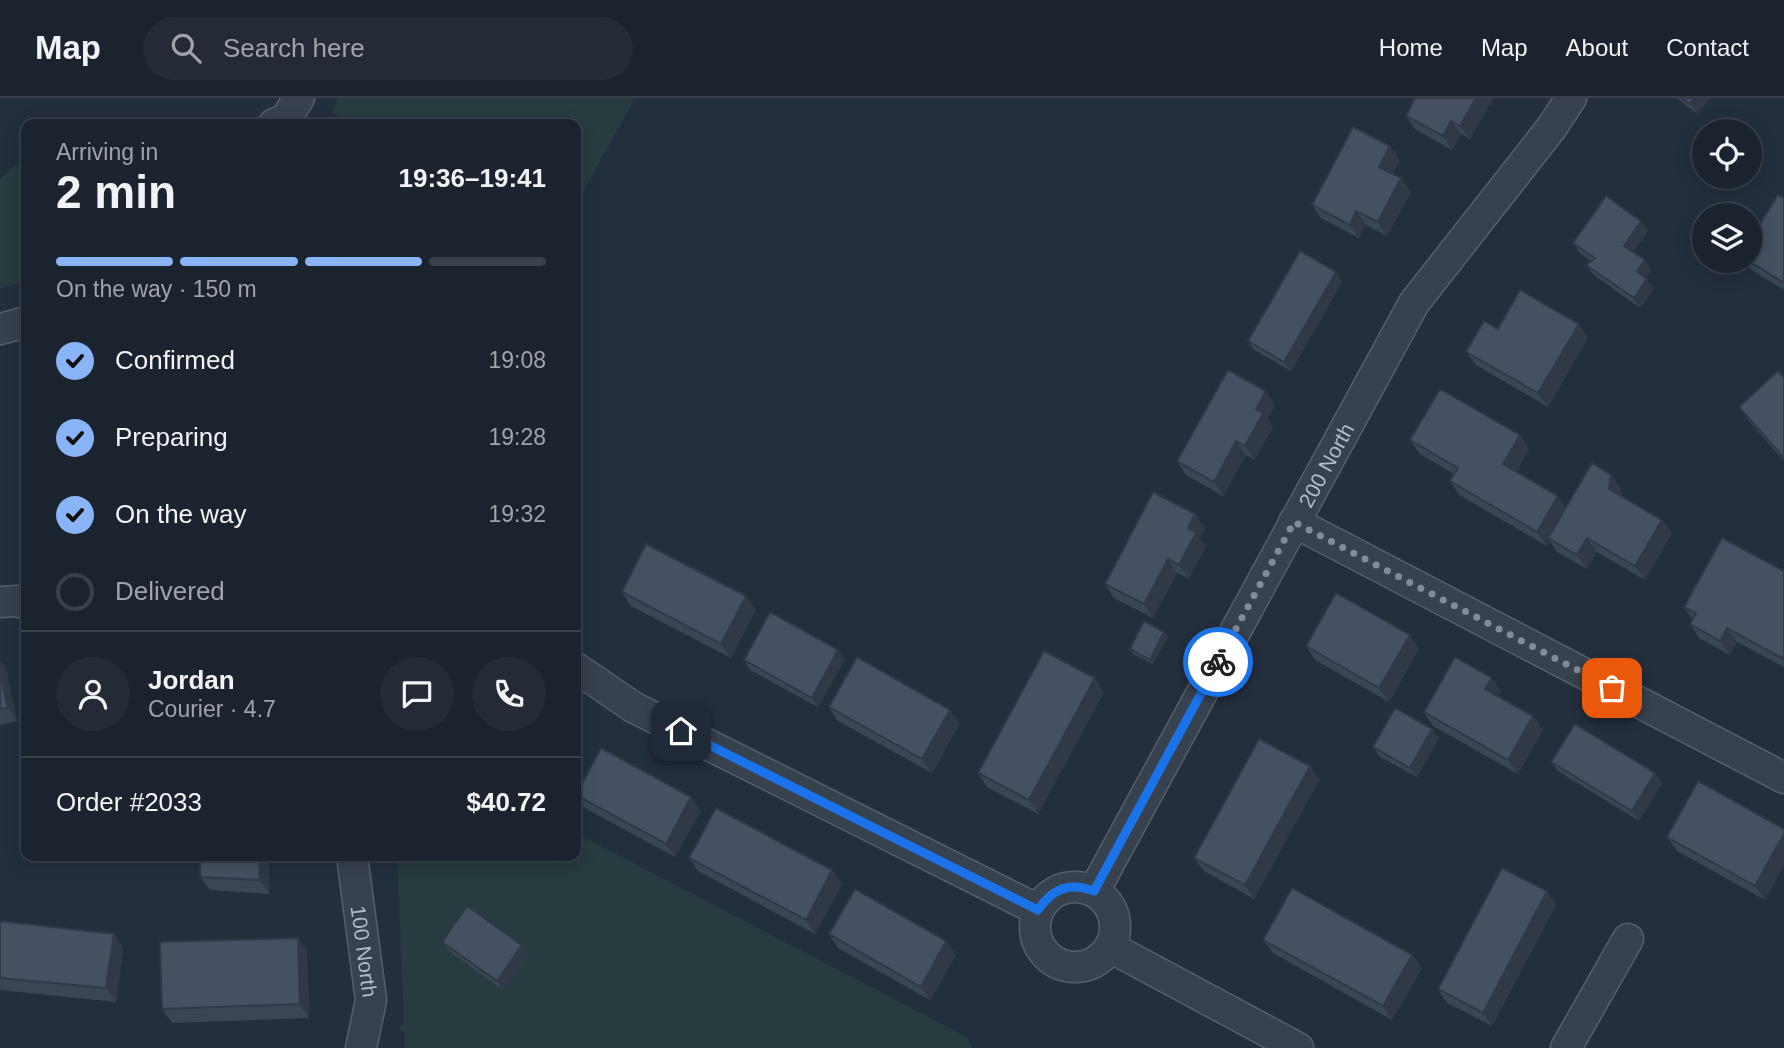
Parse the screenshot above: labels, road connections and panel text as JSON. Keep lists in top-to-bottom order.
{
  "streets": {
    "street": ["200 North", "100 North"]
  },
  "page": {
    "header": "Map",
    "search": "Search here",
    "nav": [
      "Home",
      "Map",
      "About",
      "Contact"
    ],
    "heading": ["2 min", "Arriving in", "19:36–19:41"],
    "panel": [
      "Jordan",
      "Courier · 4.7",
      "Order #2033",
      "$40.72"
    ],
    "bar": "On the way · 150 m",
    "list": [
      ["Confirmed", "19:08"],
      ["Preparing", "19:28"],
      ["On the way", "19:32"],
      "Delivered"
    ]
  }
}
